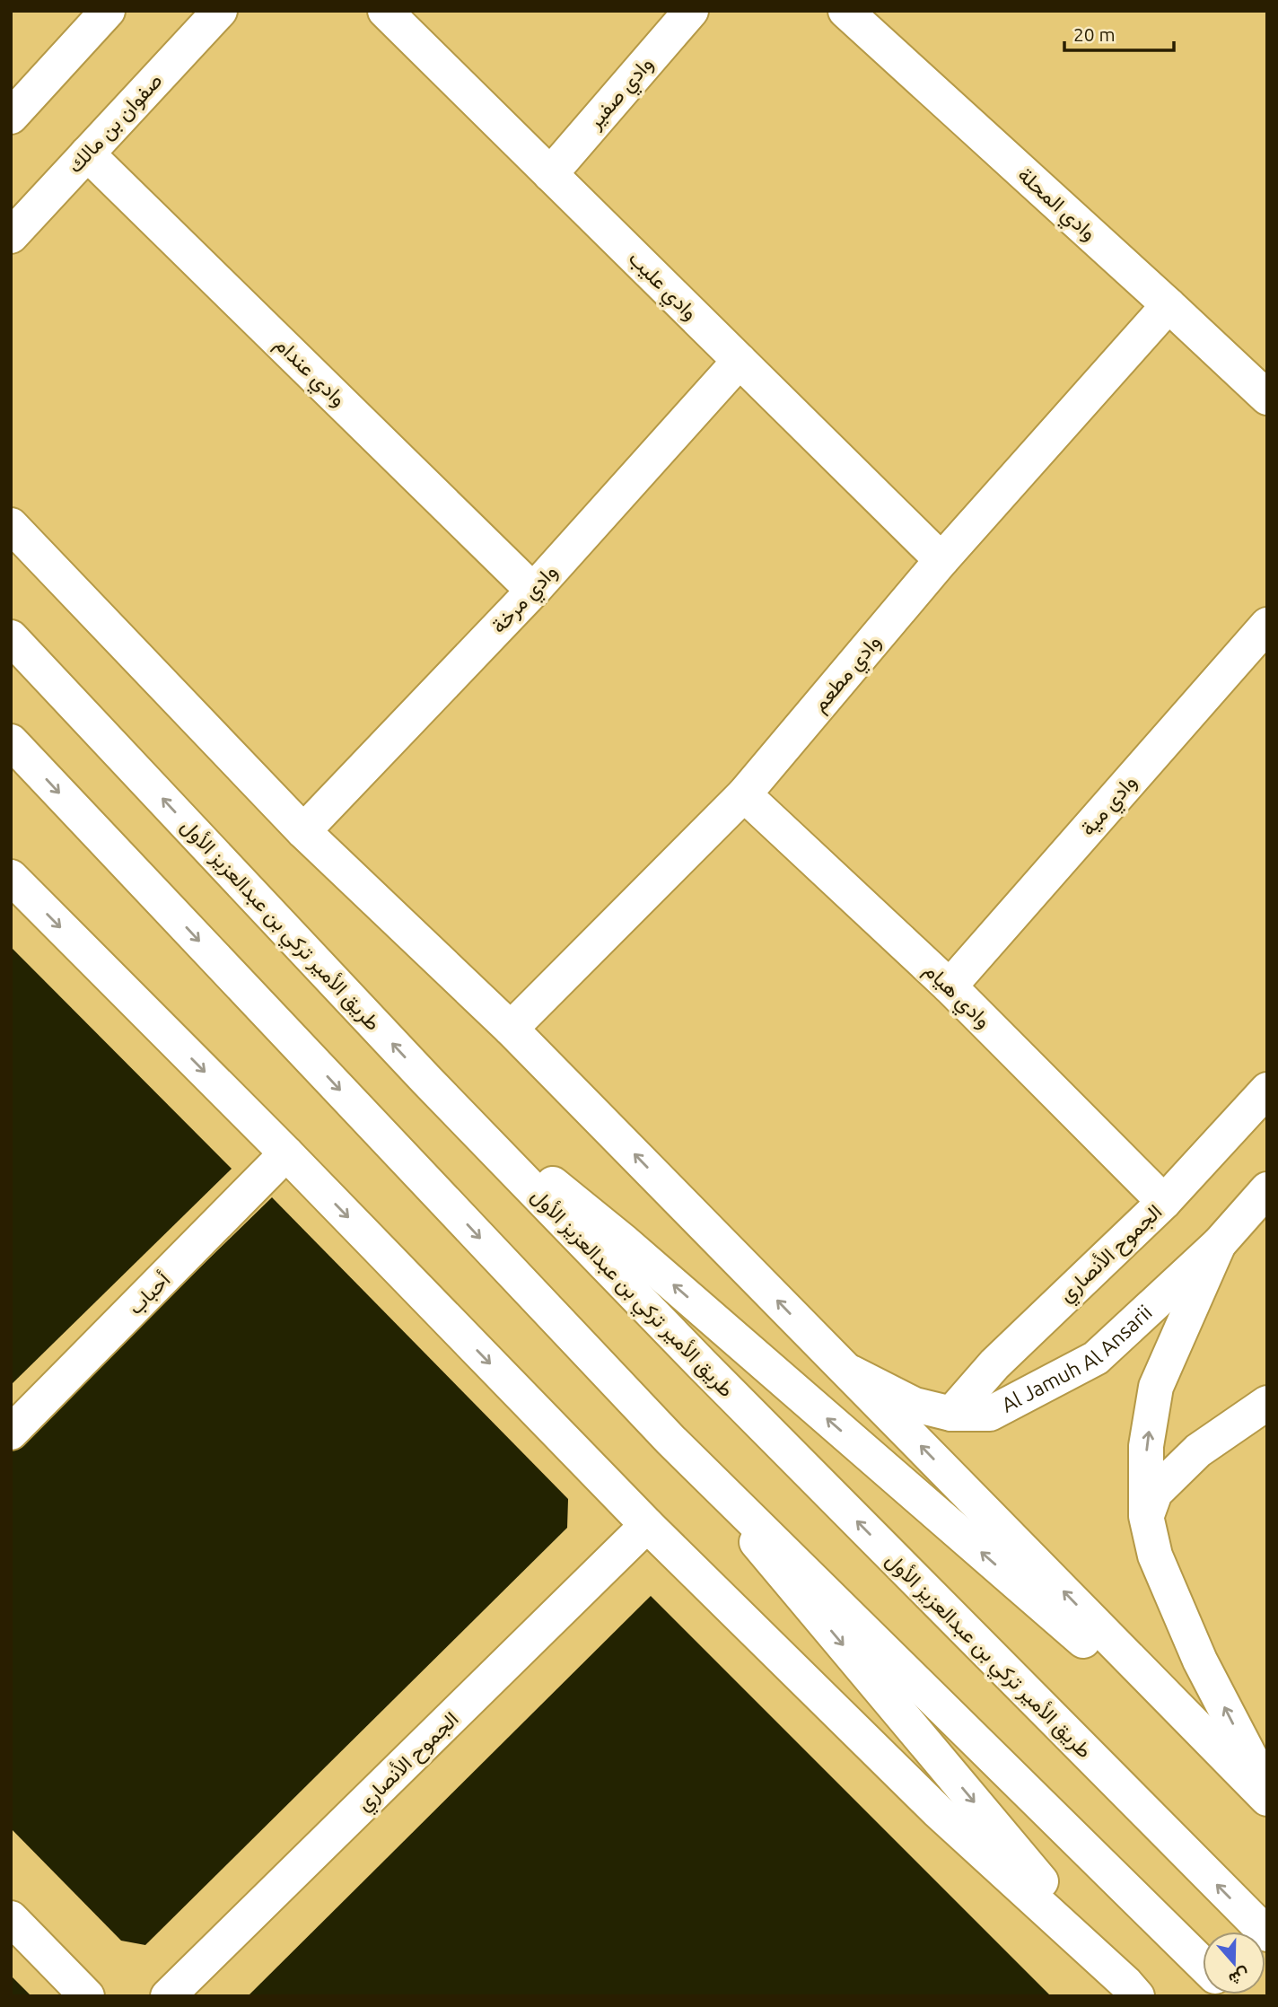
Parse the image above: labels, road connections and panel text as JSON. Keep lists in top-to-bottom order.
{
  "streets": {
    "street": [
      "وادي صفير",
      "صفوان بن مالك",
      "وادي المحلة",
      "وادي عليب",
      "وادي عندام",
      "وادي مرخة",
      "وادي مطعم",
      "وادي مية",
      "طريق الأمير تركي بن عبدالعزيز الأول",
      "وادي هيام",
      "الجموح الأنصاري",
      "أحباب",
      "Al Jamuh Al Ansarii"
    ]
  },
  "crossings": [
    ["وادي صفير", "وادي عليب"],
    ["صفوان بن مالك", "وادي عندام"],
    ["وادي المحلة", "وادي مطعم"],
    ["وادي عليب", "وادي مرخة"],
    ["وادي عليب", "وادي مطعم"],
    ["وادي عندام", "وادي مرخة"],
    ["وادي مطعم", "وادي هيام"],
    ["وادي مية", "وادي هيام"],
    ["وادي هيام", "الجموح الأنصاري"],
    ["الجموح الأنصاري", "Al Jamuh Al Ansarii"]
  ],
  "scale_bar": "20 m",
  "north": "bottom"
}
